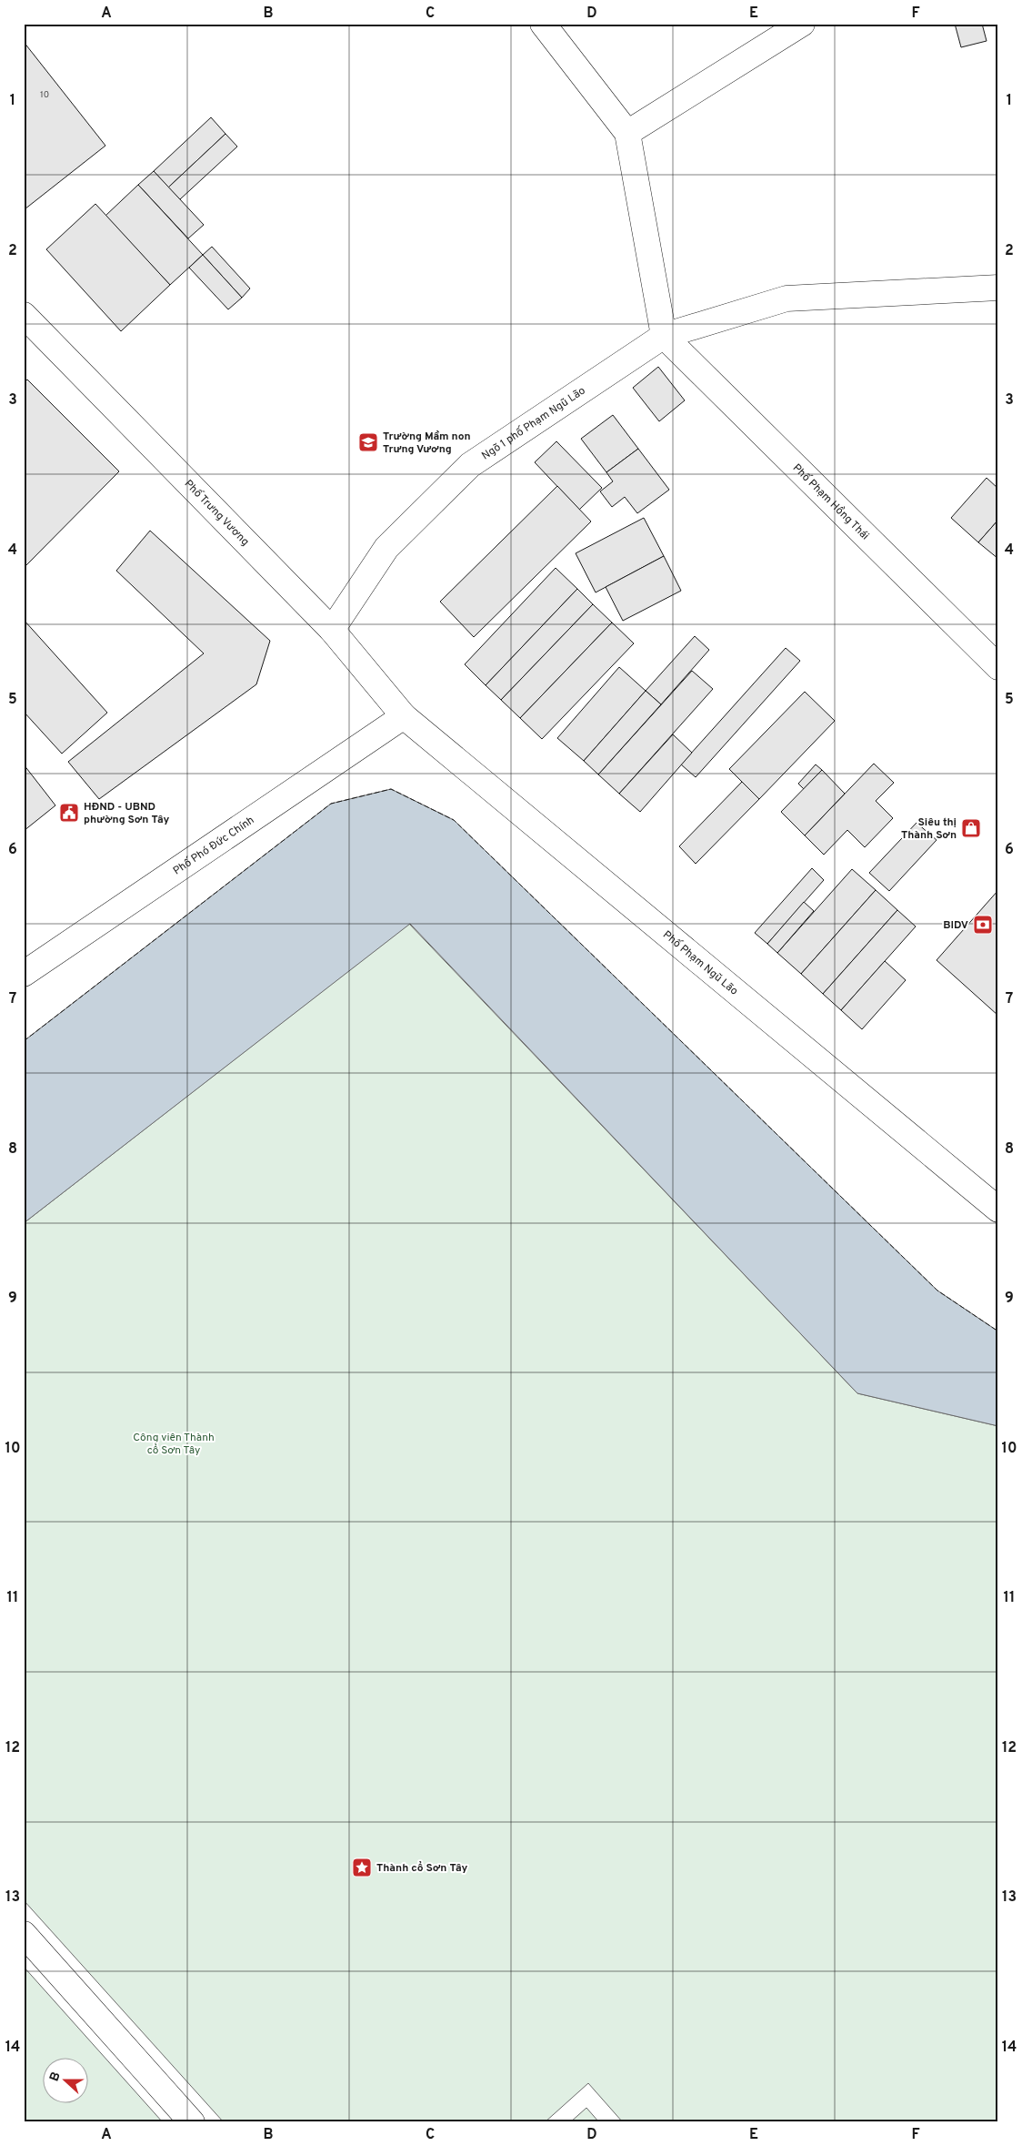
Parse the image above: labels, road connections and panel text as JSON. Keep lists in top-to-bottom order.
{
  "streets": {
    "street": [
      "Ngõ 1 phố Phạm Ngũ Lão",
      "Phố Phạm Hồng Thái",
      "Phố Trưng Vương",
      "Phố Phó Đức Chính",
      "Phố Phạm Ngũ Lão"
    ]
  },
  "crossings": [
    ["Ngõ 1 phố Phạm Ngũ Lão", "Phố Phạm Hồng Thái"],
    ["Ngõ 1 phố Phạm Ngũ Lão", "Phố Trưng Vương"],
    ["Phố Trưng Vương", "Phố Phó Đức Chính"],
    ["Phố Trưng Vương", "Phố Phạm Ngũ Lão"],
    ["Phố Phó Đức Chính", "Phố Phạm Ngũ Lão"]
  ],
  "parks": ["Công viên Thành cổ Sơn Tây"],
  "places": {
    "school or university": ["Trường Mầm non Trưng Vương"],
    "public building": ["HĐND - UBND phường Sơn Tây"],
    "shop": ["Siêu thị Thành Sơn"],
    "bank": ["BIDV"],
    "place": ["Thành cổ Sơn Tây"]
  },
  "house_numbers": ["10"],
  "north": "left",
  "grid": {
    "columns": [
      "A",
      "B",
      "C",
      "D",
      "E",
      "F"
    ],
    "rows": [
      "1",
      "2",
      "3",
      "4",
      "5",
      "6",
      "7",
      "8",
      "9",
      "10",
      "11",
      "12",
      "13",
      "14"
    ]
  }
}
